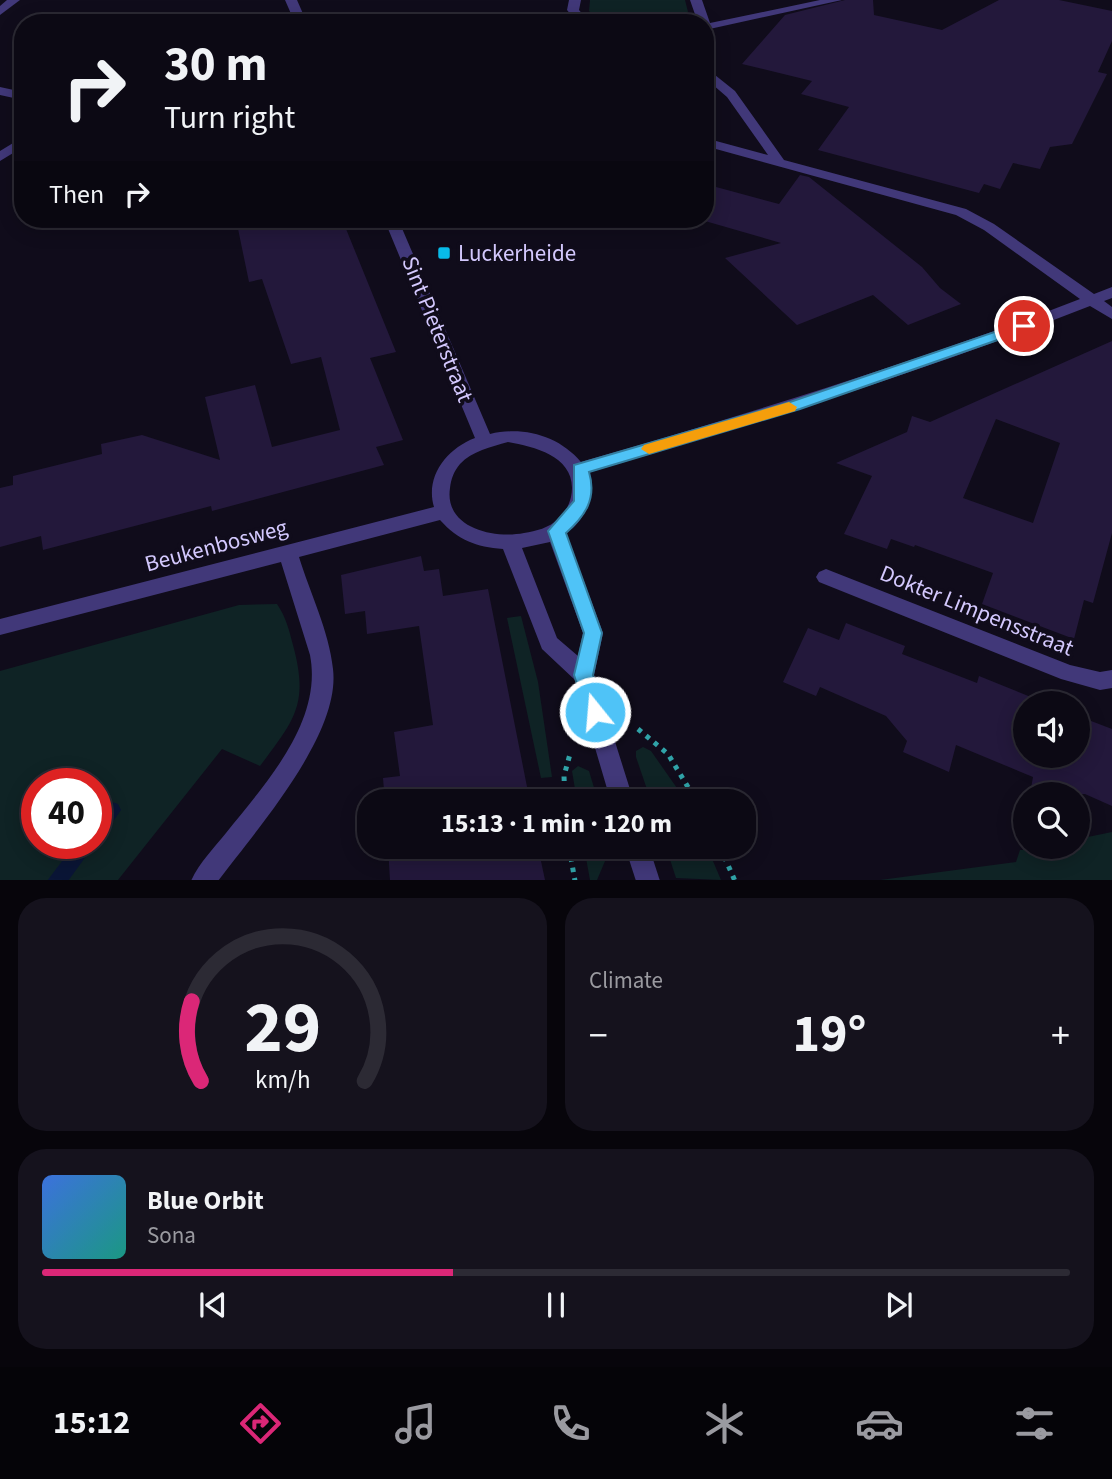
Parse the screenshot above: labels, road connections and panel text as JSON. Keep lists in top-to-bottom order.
{
  "streets": {
    "street": ["Sint Pieterstraat", "Beukenbosweg", "Dokter Limpensstraat"]
  },
  "crossings": [
    ["Sint Pieterstraat", "Beukenbosweg"]
  ],
  "places": {
    "transit": ["Luckerheide"]
  },
  "page": {
    "turn": ["30 m", "Turn right"],
    "then": "Then",
    "limit": "40",
    "trip": "15:13 · 1 min · 120 m",
    "tile": "Climate",
    "heat": ["−", "19°", "+"],
    "song": ["Blue Orbit", "Sona"],
    "tabs": "15:12",
    "gauge": ["29", "km/h"]
  }
}
